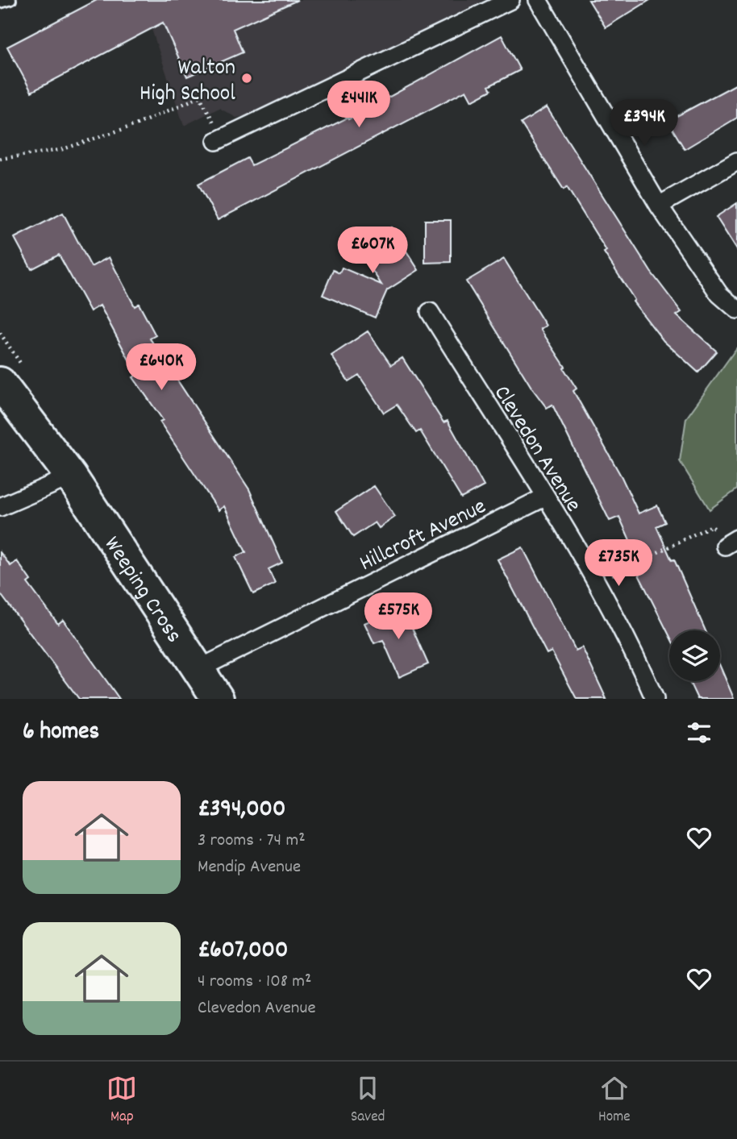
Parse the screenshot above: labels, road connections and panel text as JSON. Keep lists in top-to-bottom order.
{
  "streets": {
    "highway": ["Weeping Cross"],
    "street": ["Clevedon Avenue", "Hillcroft Avenue"]
  },
  "crossings": [
    ["Clevedon Avenue", "Hillcroft Avenue"],
    ["Hillcroft Avenue", "Weeping Cross"]
  ],
  "places": ["Walton High School"],
  "page": {
    "price": [
      "£441K",
      "£394K",
      "£607K",
      "£640K",
      "£735K",
      "£575K"
    ],
    "heading": "6 homes",
    "list": [
      {
        "name": "£394,000",
        "note": "3 rooms · 74 m² · Mendip Avenue"
      },
      {
        "name": "£607,000",
        "note": "4 rooms · 108 m² · Clevedon Avenue"
      }
    ],
    "tabs": ["Map", "Saved", "Home"]
  }
}
